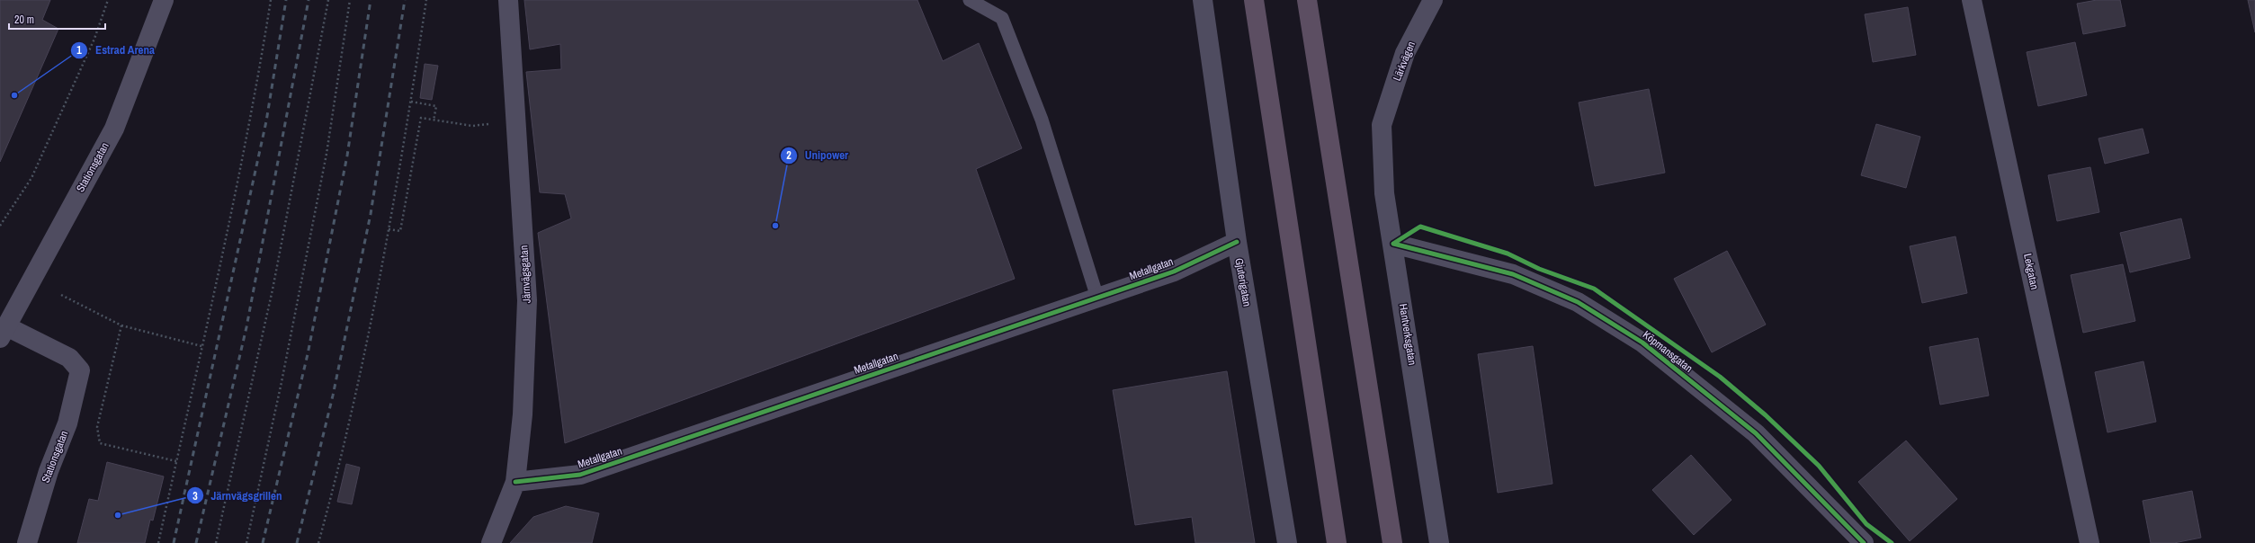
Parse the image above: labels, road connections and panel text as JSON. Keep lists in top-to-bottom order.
{
  "streets": {
    "street": [
      "Lärkvägen",
      "Stationsgatan",
      "Metallgatan",
      "Lekgatan",
      "Järnvägsgatan",
      "Gjuterigatan",
      "Hantverksgatan",
      "Köpmansgatan"
    ]
  },
  "crossings": [
    ["Lärkvägen", "Hantverksgatan"],
    ["Metallgatan", "Järnvägsgatan"],
    ["Metallgatan", "Gjuterigatan"],
    ["Hantverksgatan", "Köpmansgatan"]
  ],
  "places": ["Estrad Arena", "Unipower", "Järnvägsgrillen"],
  "scale_bar": "20 m"
}
